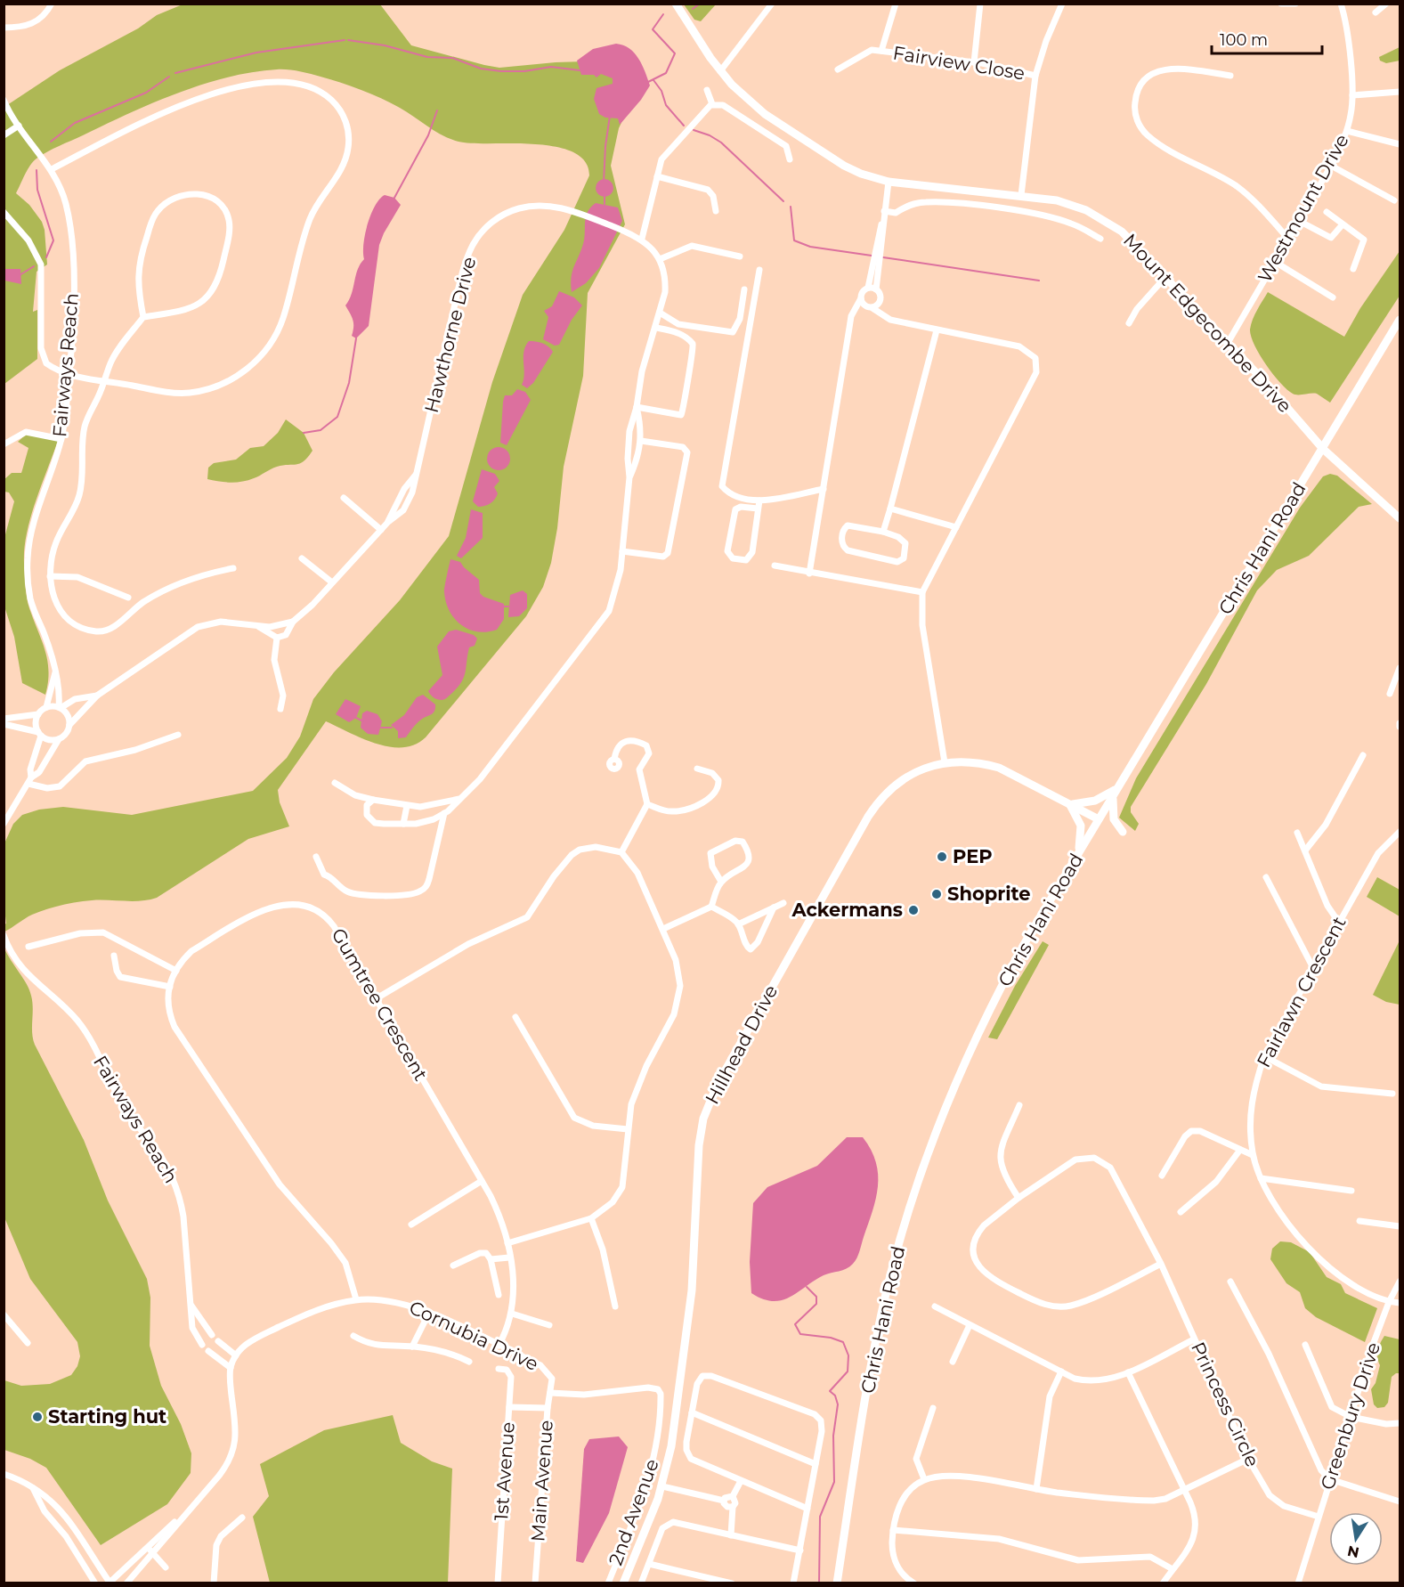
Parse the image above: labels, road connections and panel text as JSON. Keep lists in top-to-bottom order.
{
  "streets": {
    "street": [
      "Fairview Close",
      "Westmount Drive",
      "Mount Edgecombe Drive",
      "Hawthorne Drive",
      "Fairways Reach",
      "Chris Hani Road",
      "Fairlawn Crescent",
      "Gumtree Crescent",
      "Hillhead Drive",
      "Cornubia Drive",
      "Princess Circle",
      "Greenbury Drive",
      "1st Avenue",
      "Main Avenue",
      "2nd Avenue"
    ]
  },
  "crossings": [
    ["Westmount Drive", "Mount Edgecombe Drive"],
    ["Mount Edgecombe Drive", "Chris Hani Road"],
    ["Chris Hani Road", "Hillhead Drive"],
    ["Fairlawn Crescent", "Greenbury Drive"],
    ["Gumtree Crescent", "Cornubia Drive"],
    ["Cornubia Drive", "Main Avenue"],
    ["Princess Circle", "Greenbury Drive"],
    ["Main Avenue", "2nd Avenue"]
  ],
  "places": [
    "PEP",
    "Shoprite",
    "Ackermans",
    "Starting hut"
  ],
  "scale_bar": "100 m",
  "north": "bottom"
}
